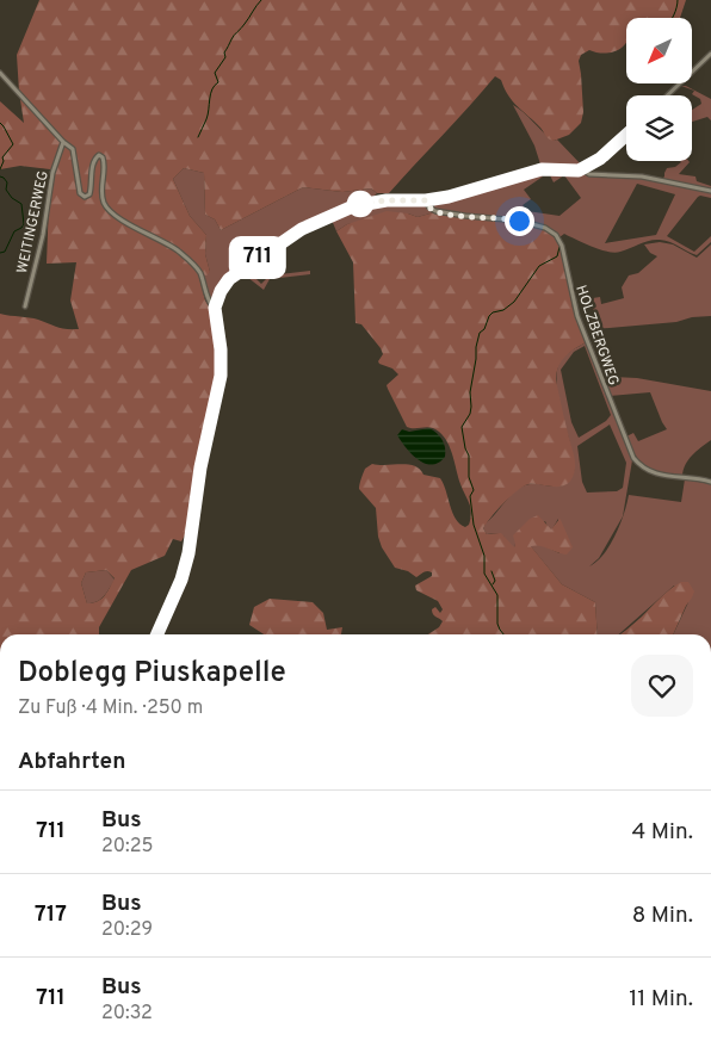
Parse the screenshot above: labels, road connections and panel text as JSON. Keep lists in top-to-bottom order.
{
  "streets": {
    "street": ["WEITINGERWEG", "HOLZBERGWEG"]
  },
  "lines": ["bus line 711"],
  "north": "bottom left",
  "page": {
    "on_map": "711",
    "heading": [
      ["Doblegg Piuskapelle", "Zu Fuß · 4 Min. · 250 m"],
      "Abfahrten"
    ],
    "list": [
      {
        "mark": "711",
        "name": "Bus",
        "note": "20:25",
        "value": "4 Min."
      },
      {
        "mark": "717",
        "name": "Bus",
        "note": "20:29",
        "value": "8 Min."
      },
      {
        "mark": "711",
        "name": "Bus",
        "note": "20:32",
        "value": "11 Min."
      }
    ]
  }
}
